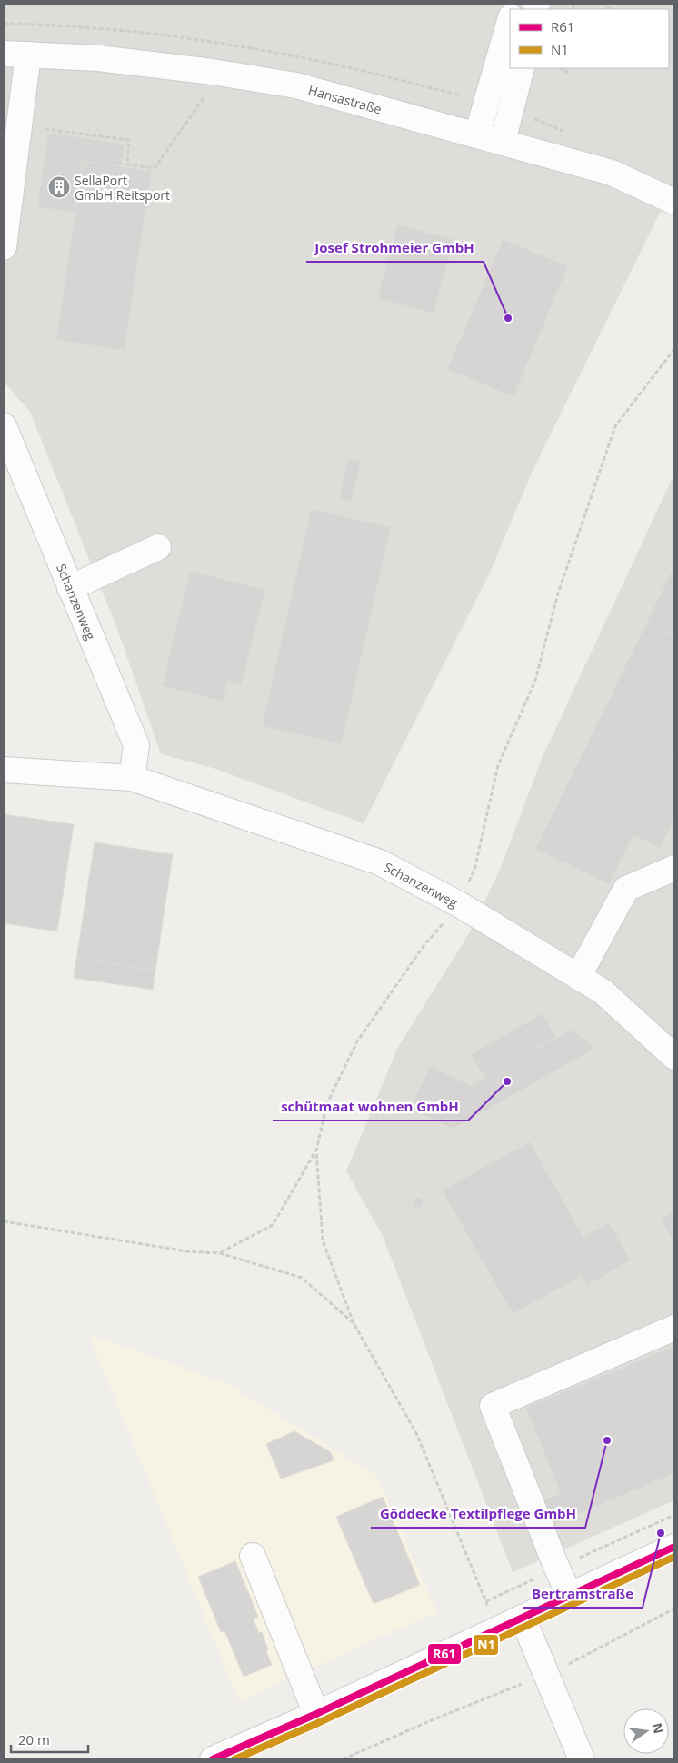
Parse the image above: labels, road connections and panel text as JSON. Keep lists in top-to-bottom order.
{
  "streets": {
    "street": ["Hansastraße", "Schanzenweg"]
  },
  "places": {
    "building": ["SellaPort GmbH Reitsport"],
    "other": [
      "Josef Strohmeier GmbH",
      "schütmaat wohnen GmbH",
      "Göddecke Textilpflege GmbH",
      "Bertramstraße"
    ]
  },
  "lines": ["transit line R61", "transit line N1"],
  "legend": ["R61", "N1"],
  "scale_bar": "20 m",
  "north": "right"
}
